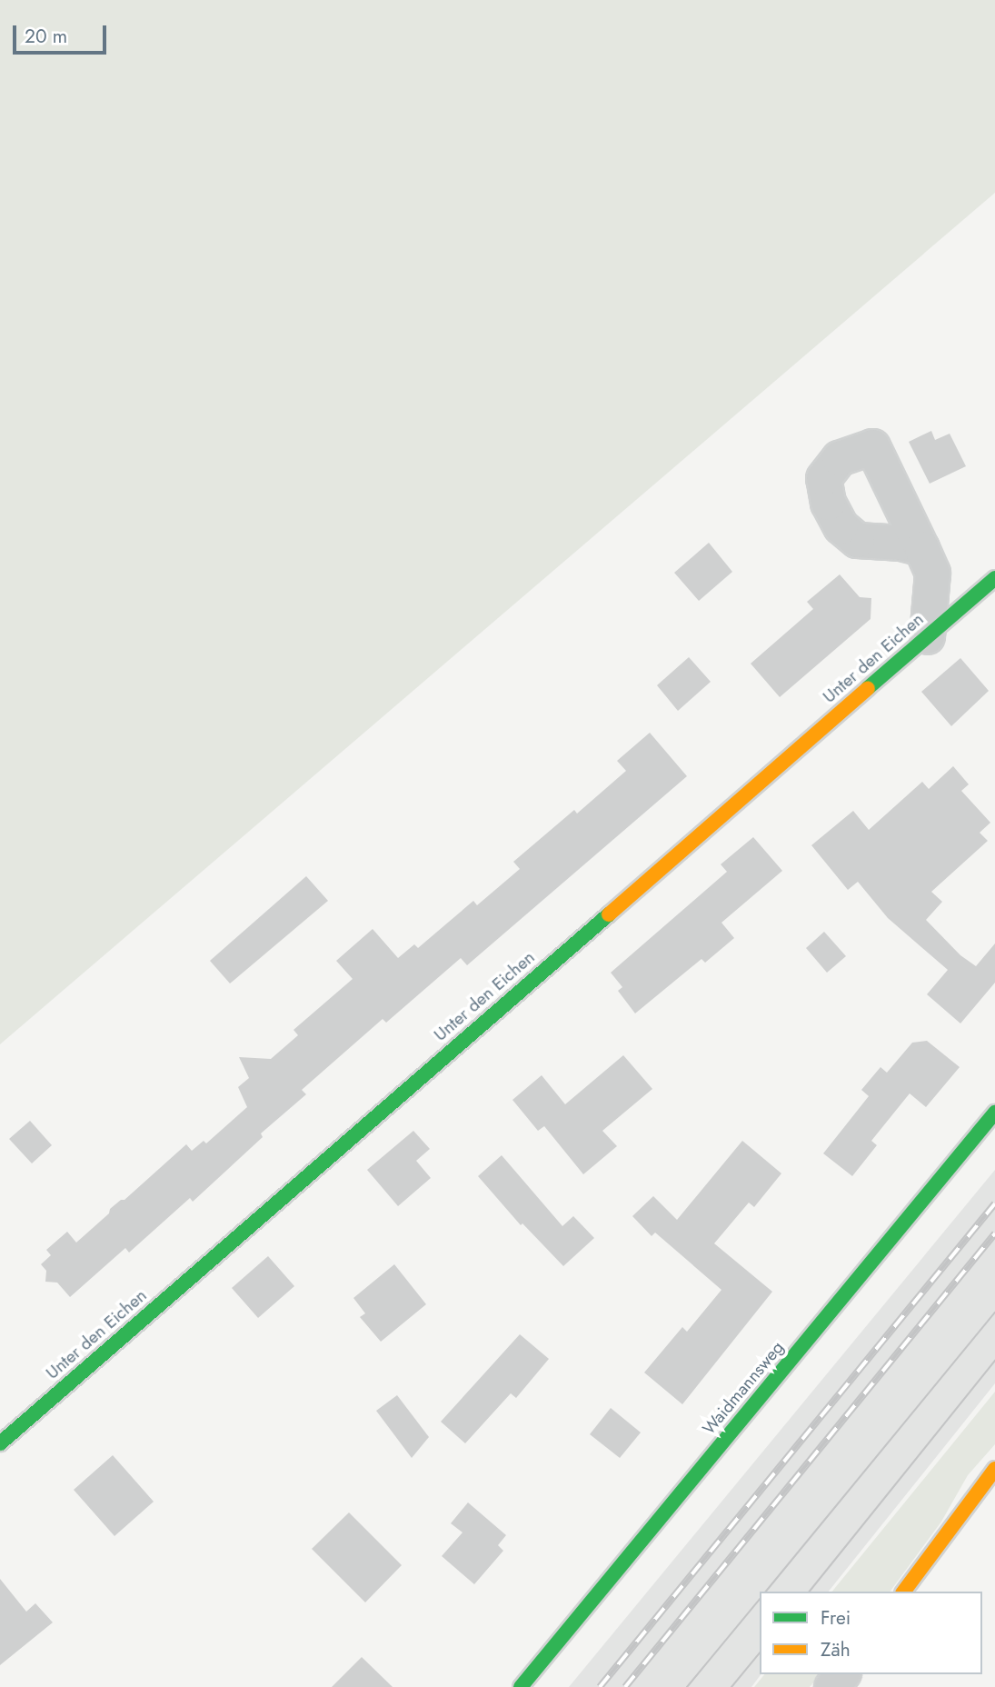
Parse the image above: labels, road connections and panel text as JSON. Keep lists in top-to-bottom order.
{
  "streets": {
    "street": ["Unter den Eichen", "Waidmannsweg"]
  },
  "legend": ["Frei", "Zäh"],
  "scale_bar": "20 m"
}
